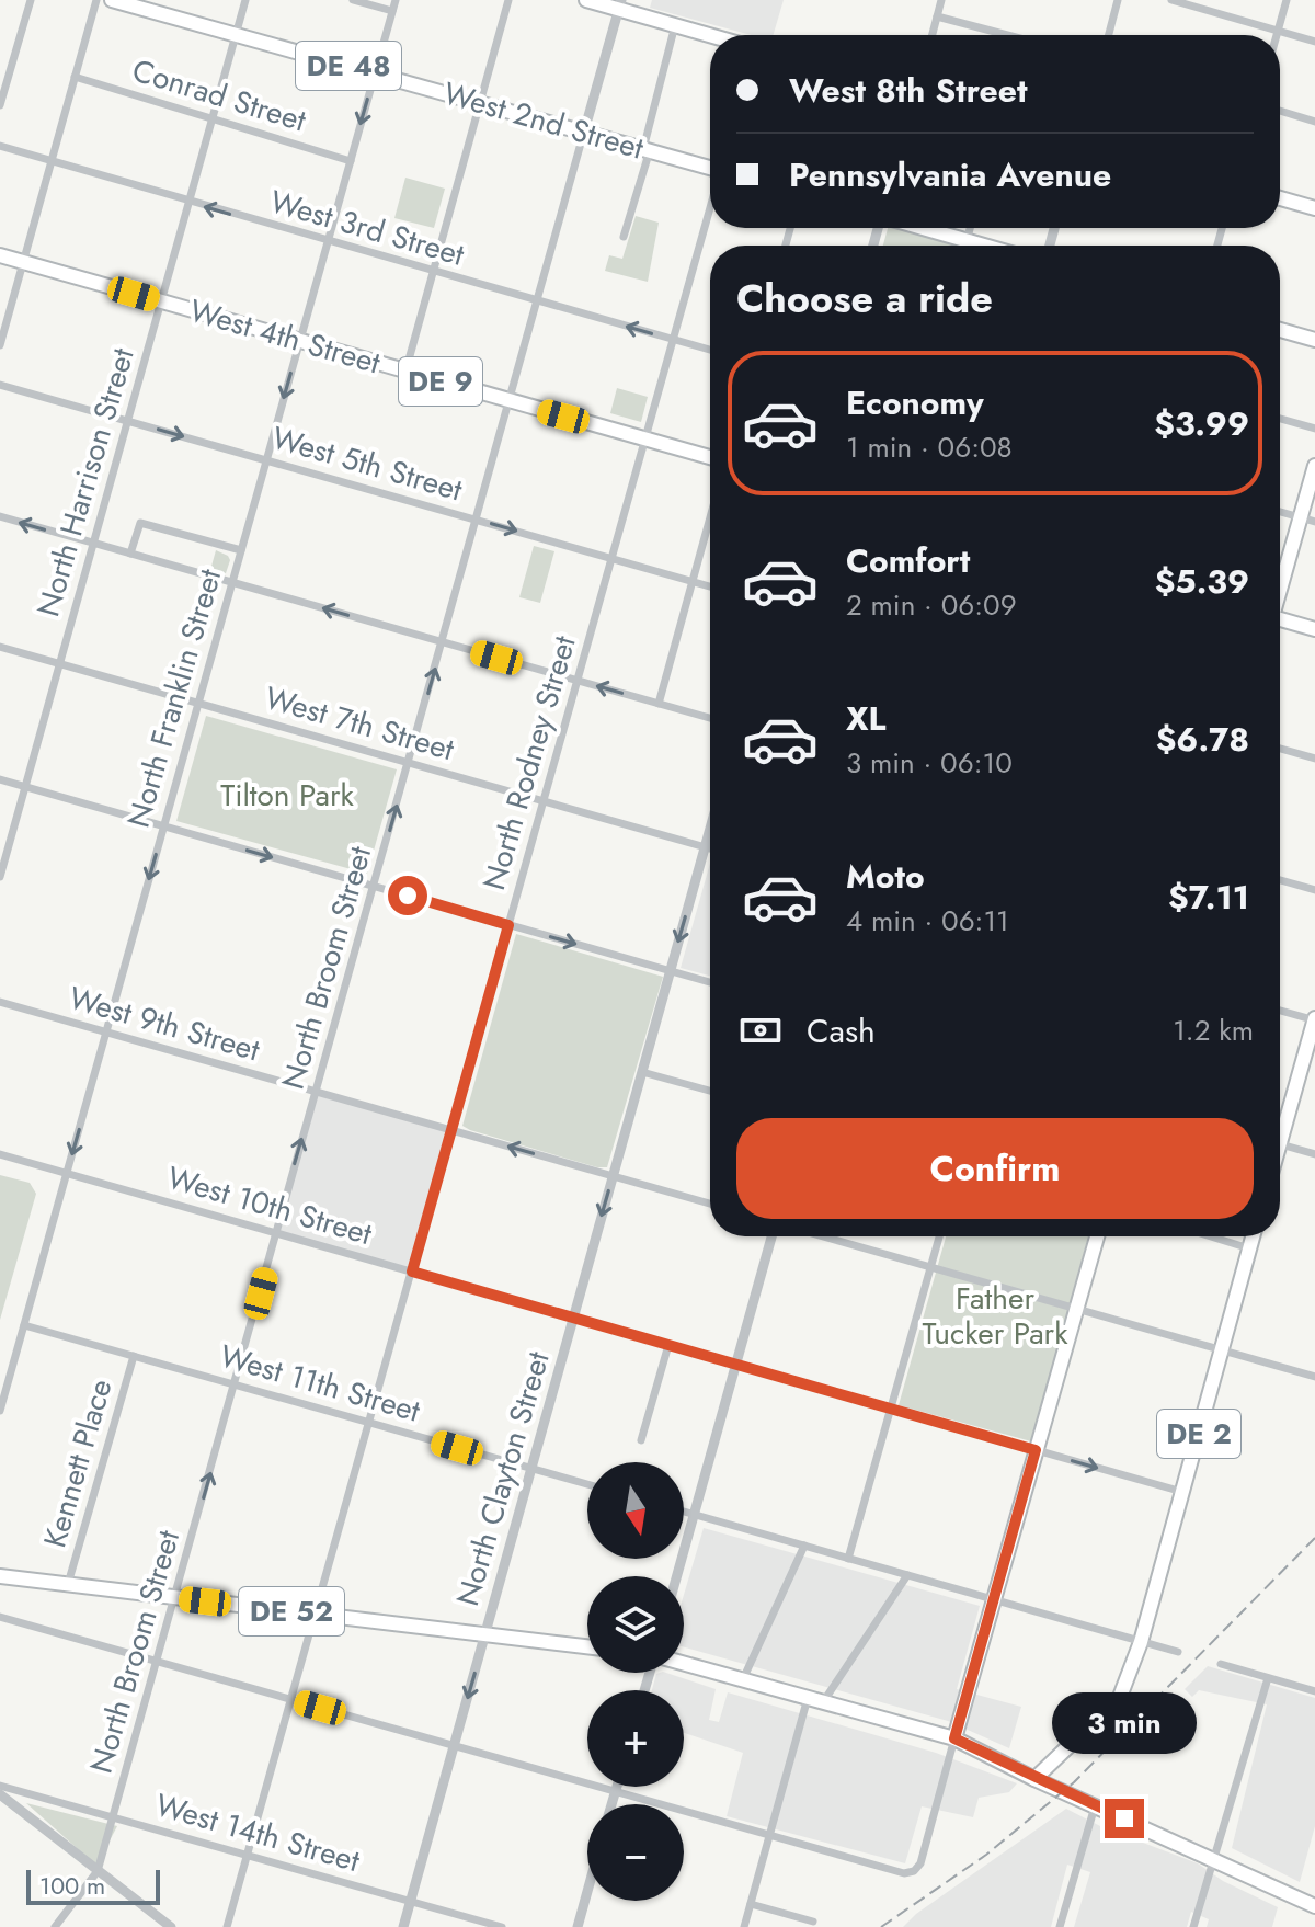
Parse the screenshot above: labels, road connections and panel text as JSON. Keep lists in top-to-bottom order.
{
  "streets": {
    "main road": [
      "DE 48",
      "West 2nd Street",
      "West 4th Street",
      "DE 9",
      "DE 2",
      "DE 52"
    ],
    "street": [
      "Conrad Street",
      "West 3rd Street",
      "West 5th Street",
      "North Harrison Street",
      "North Franklin Street",
      "West 7th Street",
      "North Rodney Street",
      "North Broom Street",
      "West 9th Street",
      "West 10th Street",
      "West 11th Street",
      "Kennett Place",
      "North Clayton Street",
      "West 14th Street"
    ]
  },
  "crossings": [
    ["Conrad Street", "North Harrison Street"],
    ["Conrad Street", "North Franklin Street"],
    ["West 2nd Street", "North Harrison Street"],
    ["West 2nd Street", "North Franklin Street"],
    ["West 2nd Street", "North Broom Street"],
    ["West 3rd Street", "North Harrison Street"],
    ["West 3rd Street", "North Franklin Street"],
    ["West 3rd Street", "North Rodney Street"],
    ["West 3rd Street", "North Broom Street"],
    ["West 4th Street", "North Harrison Street"],
    ["West 4th Street", "North Franklin Street"],
    ["West 4th Street", "North Rodney Street"],
    ["West 4th Street", "North Broom Street"],
    ["West 5th Street", "North Harrison Street"],
    ["West 5th Street", "North Franklin Street"],
    ["West 5th Street", "North Rodney Street"],
    ["West 5th Street", "North Broom Street"],
    ["North Harrison Street", "West 7th Street"],
    ["North Franklin Street", "West 7th Street"],
    ["North Franklin Street", "West 9th Street"],
    ["North Franklin Street", "West 10th Street"],
    ["North Franklin Street", "West 11th Street"],
    ["West 7th Street", "North Rodney Street"],
    ["West 7th Street", "North Broom Street"],
    ["West 7th Street", "North Clayton Street"],
    ["North Rodney Street", "West 9th Street"],
    ["North Rodney Street", "West 10th Street"],
    ["North Rodney Street", "West 11th Street"],
    ["North Rodney Street", "DE 52"],
    ["North Rodney Street", "West 14th Street"],
    ["North Broom Street", "West 9th Street"],
    ["North Broom Street", "West 10th Street"],
    ["North Broom Street", "West 11th Street"],
    ["North Broom Street", "DE 52"],
    ["North Broom Street", "West 14th Street"],
    ["West 9th Street", "North Clayton Street"],
    ["West 10th Street", "DE 2"],
    ["West 10th Street", "North Clayton Street"],
    ["West 11th Street", "Kennett Place"],
    ["West 11th Street", "North Clayton Street"],
    ["Kennett Place", "DE 52"],
    ["North Clayton Street", "DE 52"],
    ["North Clayton Street", "West 14th Street"]
  ],
  "one_way": ["West 3rd Street", "West 5th Street", "North Franklin Street"],
  "parks": ["Tilton Park", "Father Tucker Park"],
  "scale_bar": "100 m",
  "north": "bottom",
  "page": {
    "banner": ["West 8th Street", "Pennsylvania Avenue"],
    "heading": "Choose a ride",
    "list": [
      {
        "name": "Economy",
        "note": "1 min · 06:08",
        "value": "$3.99"
      },
      {
        "name": "Comfort",
        "note": "2 min · 06:09",
        "value": "$5.39"
      },
      {
        "name": "XL",
        "note": "3 min · 06:10",
        "value": "$6.78"
      },
      {
        "name": "Moto",
        "note": "4 min · 06:11",
        "value": "$7.11"
      }
    ],
    "pay": ["Cash", "1.2 km"],
    "buttons": "Confirm",
    "map_buttons": ["+", "−"],
    "bubble": "3 min",
    "scale": "100 m"
  }
}
